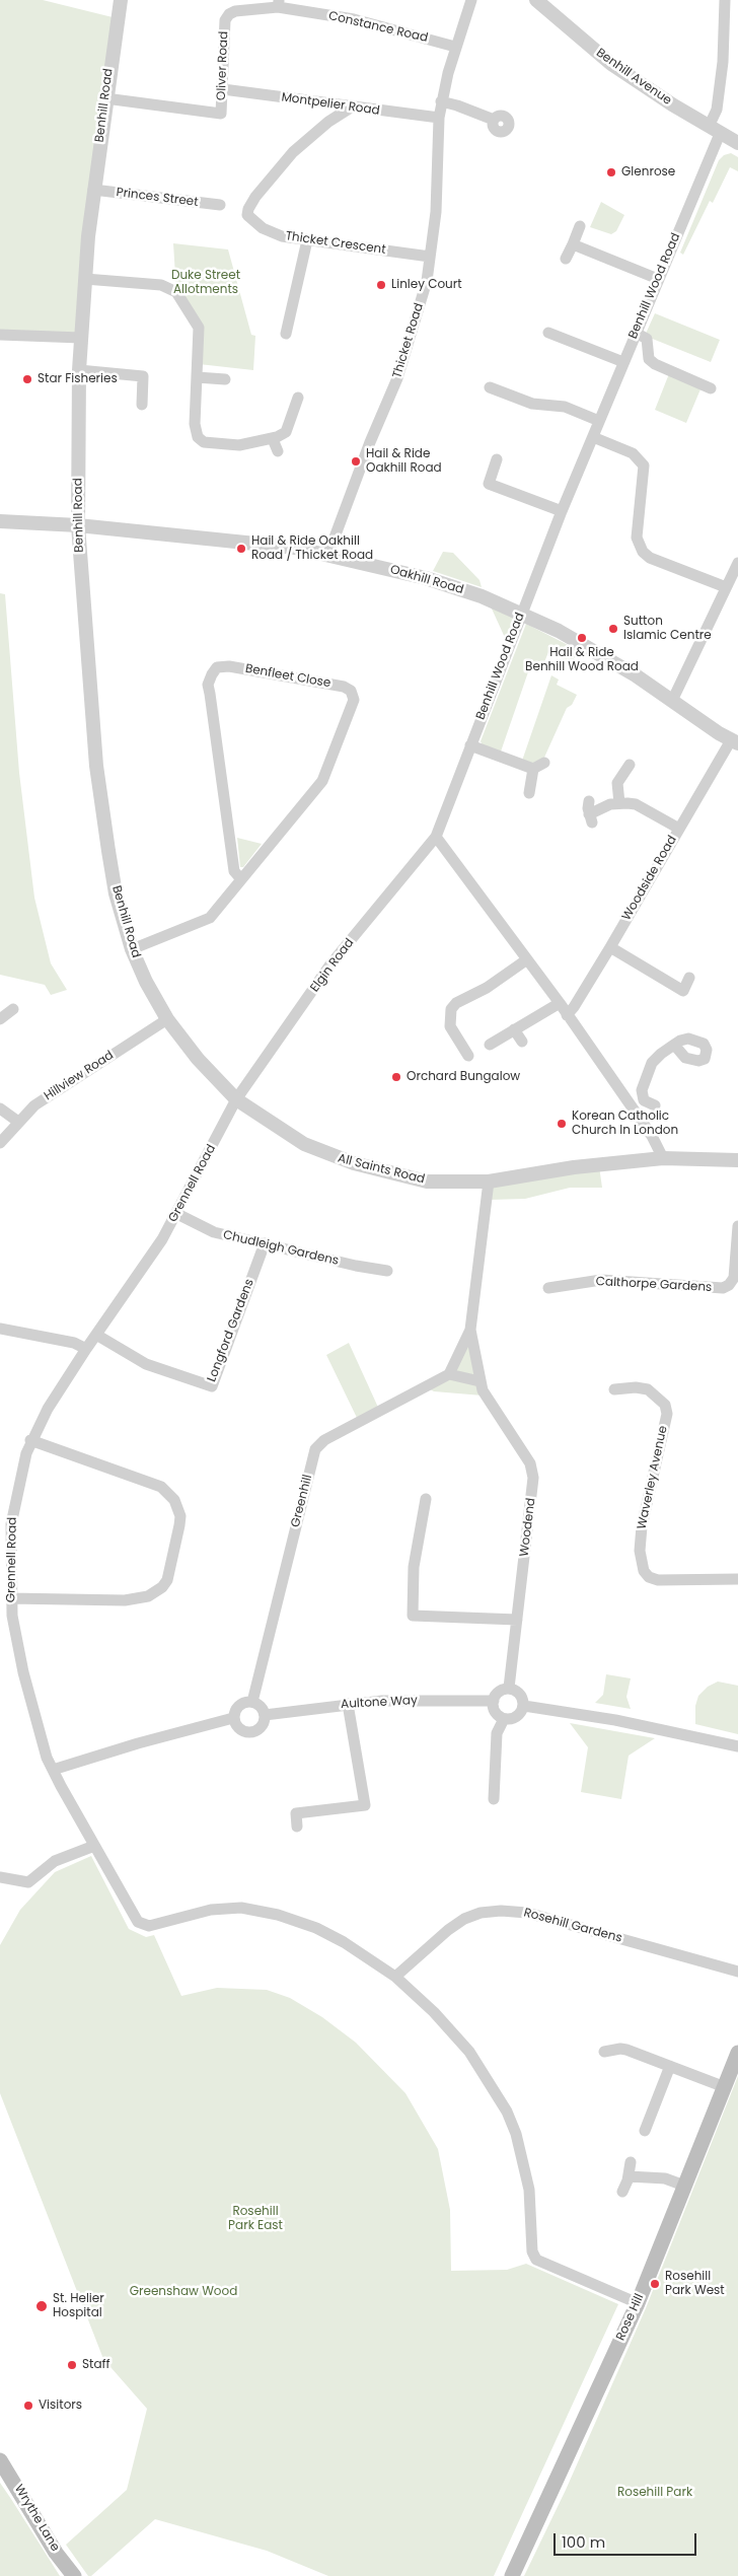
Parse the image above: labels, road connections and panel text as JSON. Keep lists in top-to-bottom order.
{
  "streets": {
    "main road": ["Rose Hill", "Wrythe Lane"],
    "street": [
      "Constance Road",
      "Oliver Road",
      "Benhill Avenue",
      "Montpelier Road",
      "Benhill Road",
      "Princes Street",
      "Thicket Crescent",
      "Benhill Wood Road",
      "Thicket Road",
      "Oakhill Road",
      "Benfleet Close",
      "Woodside Road",
      "Elgin Road",
      "Hillview Road",
      "All Saints Road",
      "Grennell Road",
      "Chudleigh Gardens",
      "Calthorpe Gardens",
      "Longford Gardens",
      "Waverley Avenue",
      "Greenhill",
      "Woodend",
      "Aultone Way",
      "Rosehill Gardens"
    ]
  },
  "crossings": [
    ["Constance Road", "Oliver Road"],
    ["Constance Road", "Thicket Road"],
    ["Oliver Road", "Montpelier Road"],
    ["Oliver Road", "Benhill Road"],
    ["Benhill Avenue", "Benhill Wood Road"],
    ["Montpelier Road", "Thicket Crescent"],
    ["Montpelier Road", "Thicket Road"],
    ["Benhill Road", "Princes Street"],
    ["Benhill Road", "Oakhill Road"],
    ["Benhill Road", "Benfleet Close"],
    ["Benhill Road", "Hillview Road"],
    ["Benhill Road", "All Saints Road"],
    ["Thicket Crescent", "Thicket Road"],
    ["Benhill Wood Road", "Oakhill Road"],
    ["Benhill Wood Road", "Elgin Road"],
    ["Thicket Road", "Oakhill Road"],
    ["Oakhill Road", "Woodside Road"],
    ["Elgin Road", "All Saints Road"],
    ["Elgin Road", "Grennell Road"],
    ["Hillview Road", "All Saints Road"],
    ["All Saints Road", "Grennell Road"],
    ["All Saints Road", "Woodend"],
    ["Grennell Road", "Chudleigh Gardens"],
    ["Grennell Road", "Longford Gardens"],
    ["Grennell Road", "Rosehill Gardens"],
    ["Chudleigh Gardens", "Longford Gardens"],
    ["Greenhill", "Woodend"],
    ["Greenhill", "Aultone Way"],
    ["Woodend", "Aultone Way"]
  ],
  "parks": [
    "Duke Street Allotments",
    "Rosehill Park East",
    "Greenshaw Wood",
    "Rosehill Park"
  ],
  "places": [
    "Glenrose",
    "Linley Court",
    "Star Fisheries",
    "Hail & Ride Oakhill Road",
    "Hail & Ride Oakhill Road / Thicket Road",
    "Sutton Islamic Centre",
    "Hail & Ride Benhill Wood Road",
    "Orchard Bungalow",
    "Korean Catholic Church In London",
    "Rosehill Park West",
    "St. Helier Hospital",
    "Staff",
    "Visitors"
  ],
  "scale_bar": "100 m"
}
